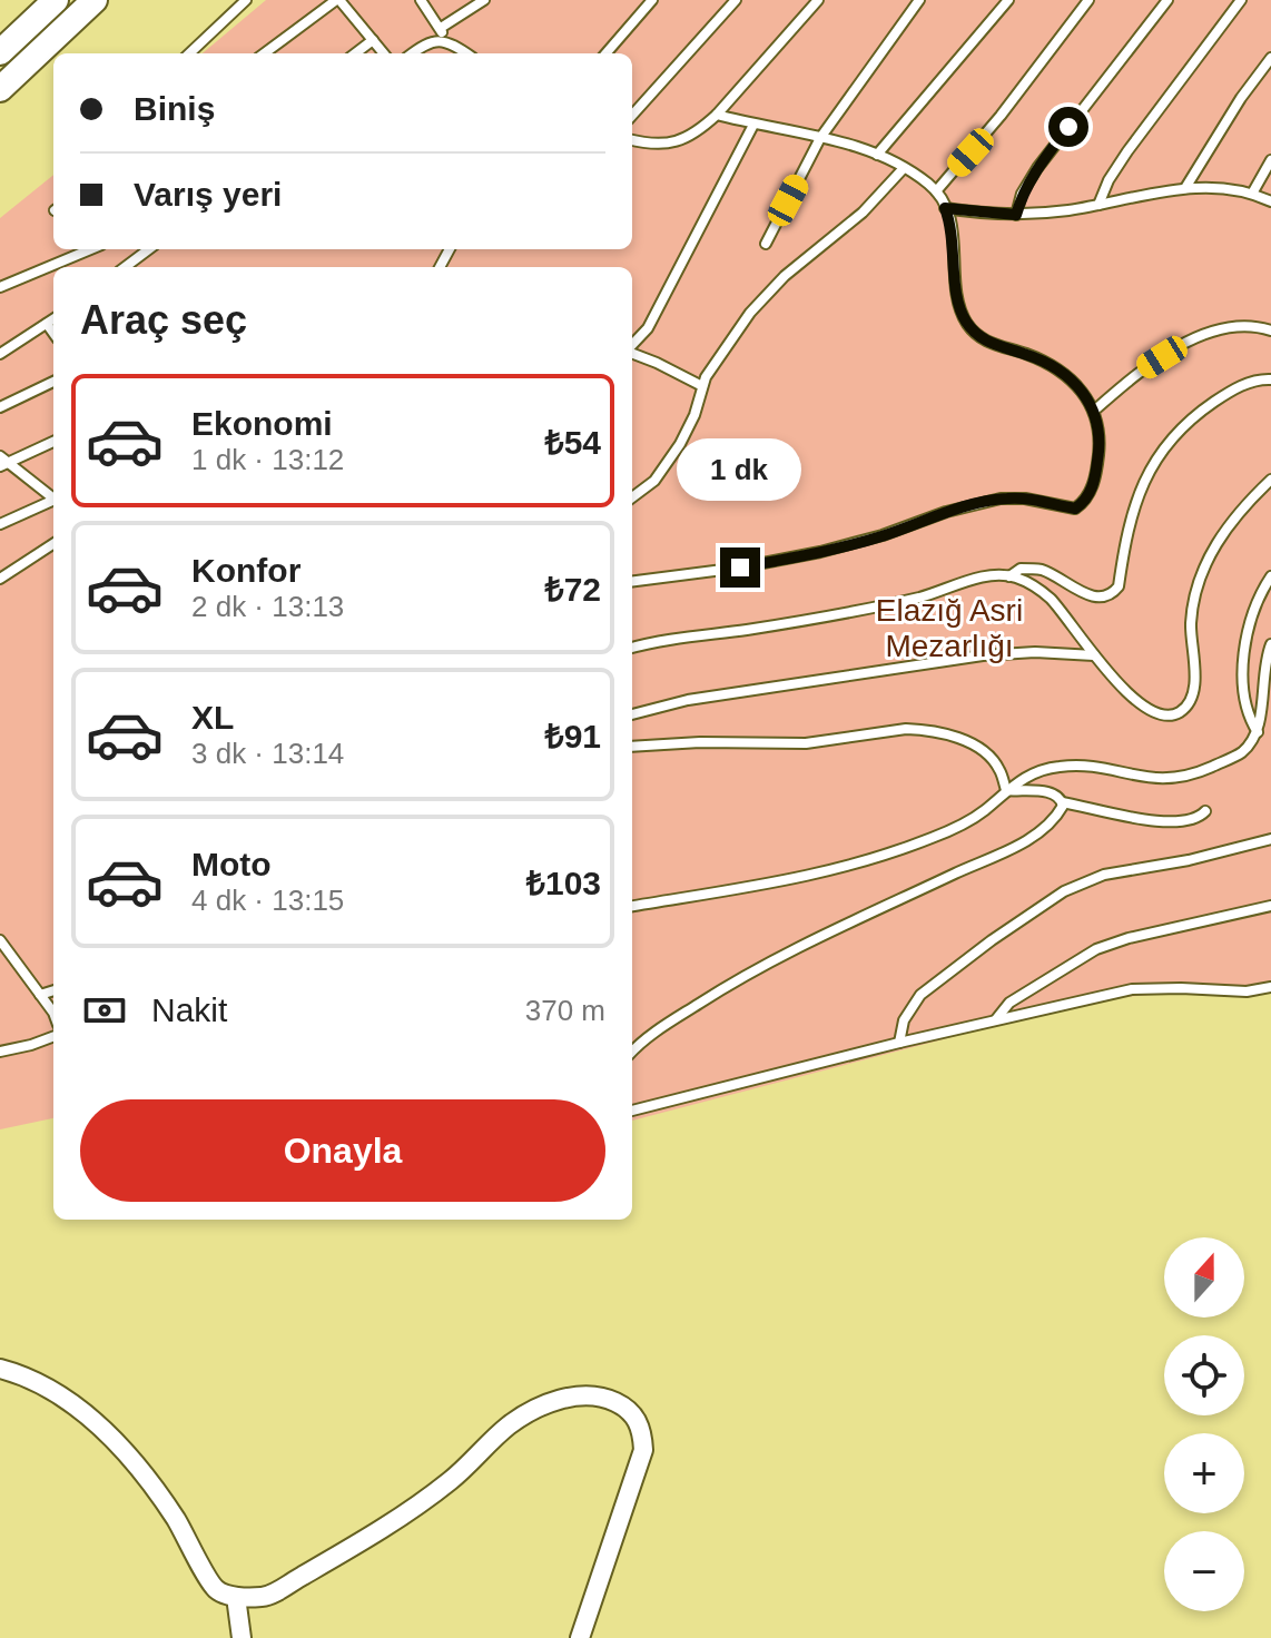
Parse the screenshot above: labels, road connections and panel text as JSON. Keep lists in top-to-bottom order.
{
  "parks": ["Elazığ Asri Mezarlığı"],
  "north": "top",
  "page": {
    "banner": ["Biniş", "Varış yeri"],
    "heading": "Araç seç",
    "list": [
      {
        "name": "Ekonomi",
        "note": "1 dk · 13:12",
        "value": "₺54"
      },
      {
        "name": "Konfor",
        "note": "2 dk · 13:13",
        "value": "₺72"
      },
      {
        "name": "XL",
        "note": "3 dk · 13:14",
        "value": "₺91"
      },
      {
        "name": "Moto",
        "note": "4 dk · 13:15",
        "value": "₺103"
      }
    ],
    "bubble": "1 dk",
    "pay": ["Nakit", "370 m"],
    "buttons": "Onayla",
    "map_buttons": ["+", "−"]
  }
}
